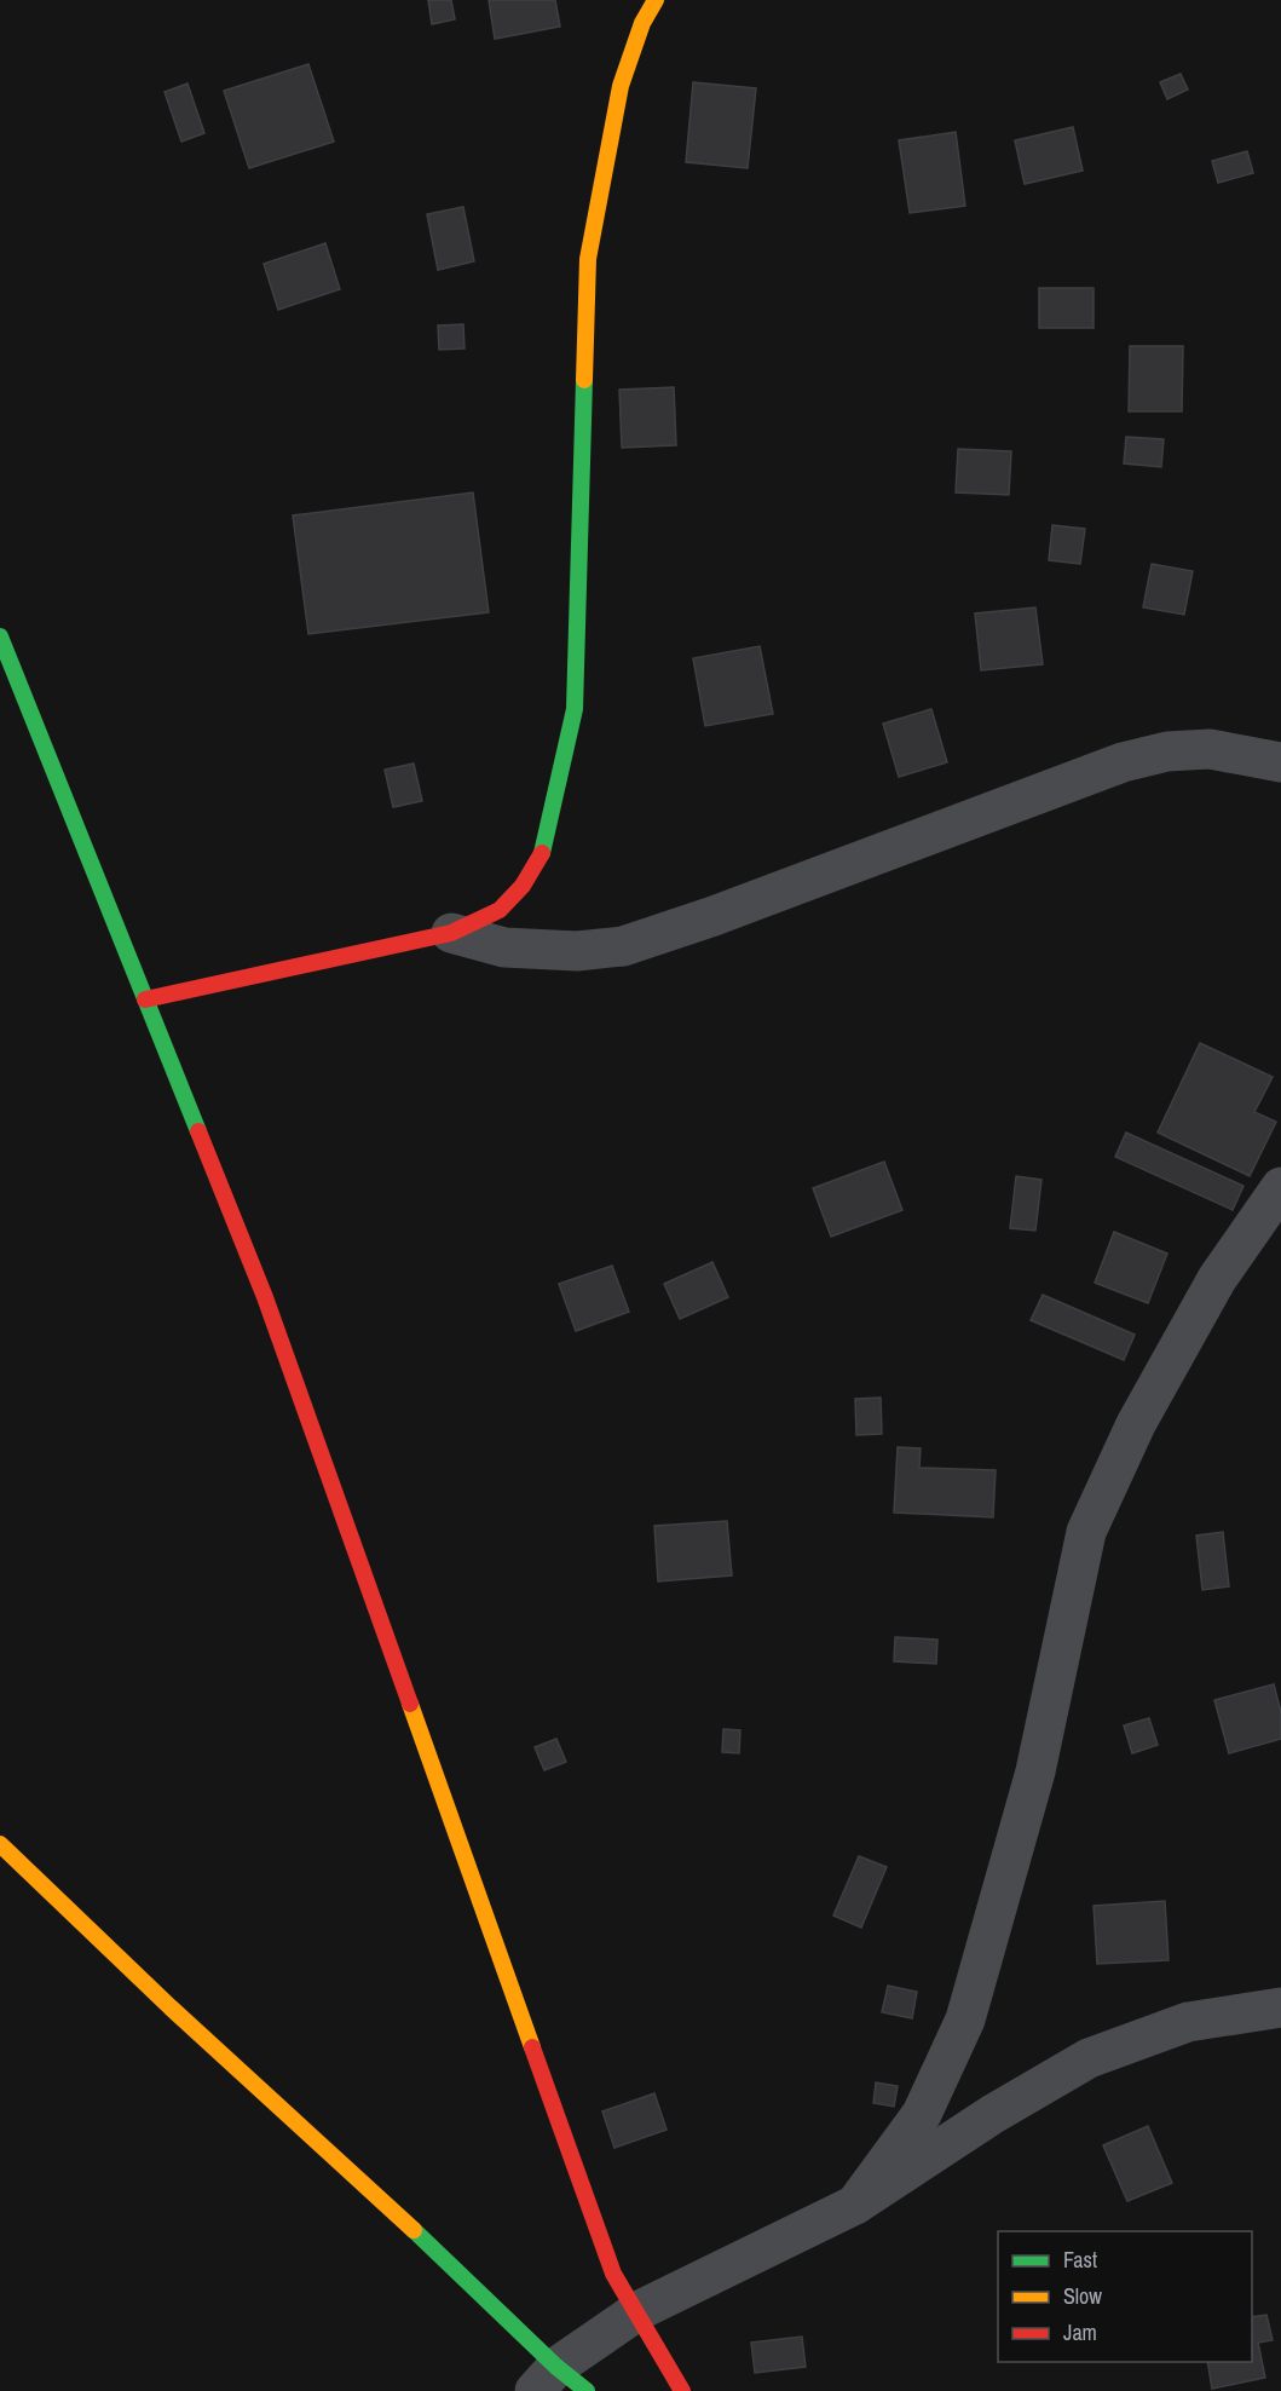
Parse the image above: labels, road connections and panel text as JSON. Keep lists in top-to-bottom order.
{
  "legend": ["Fast", "Slow", "Jam"]
}
